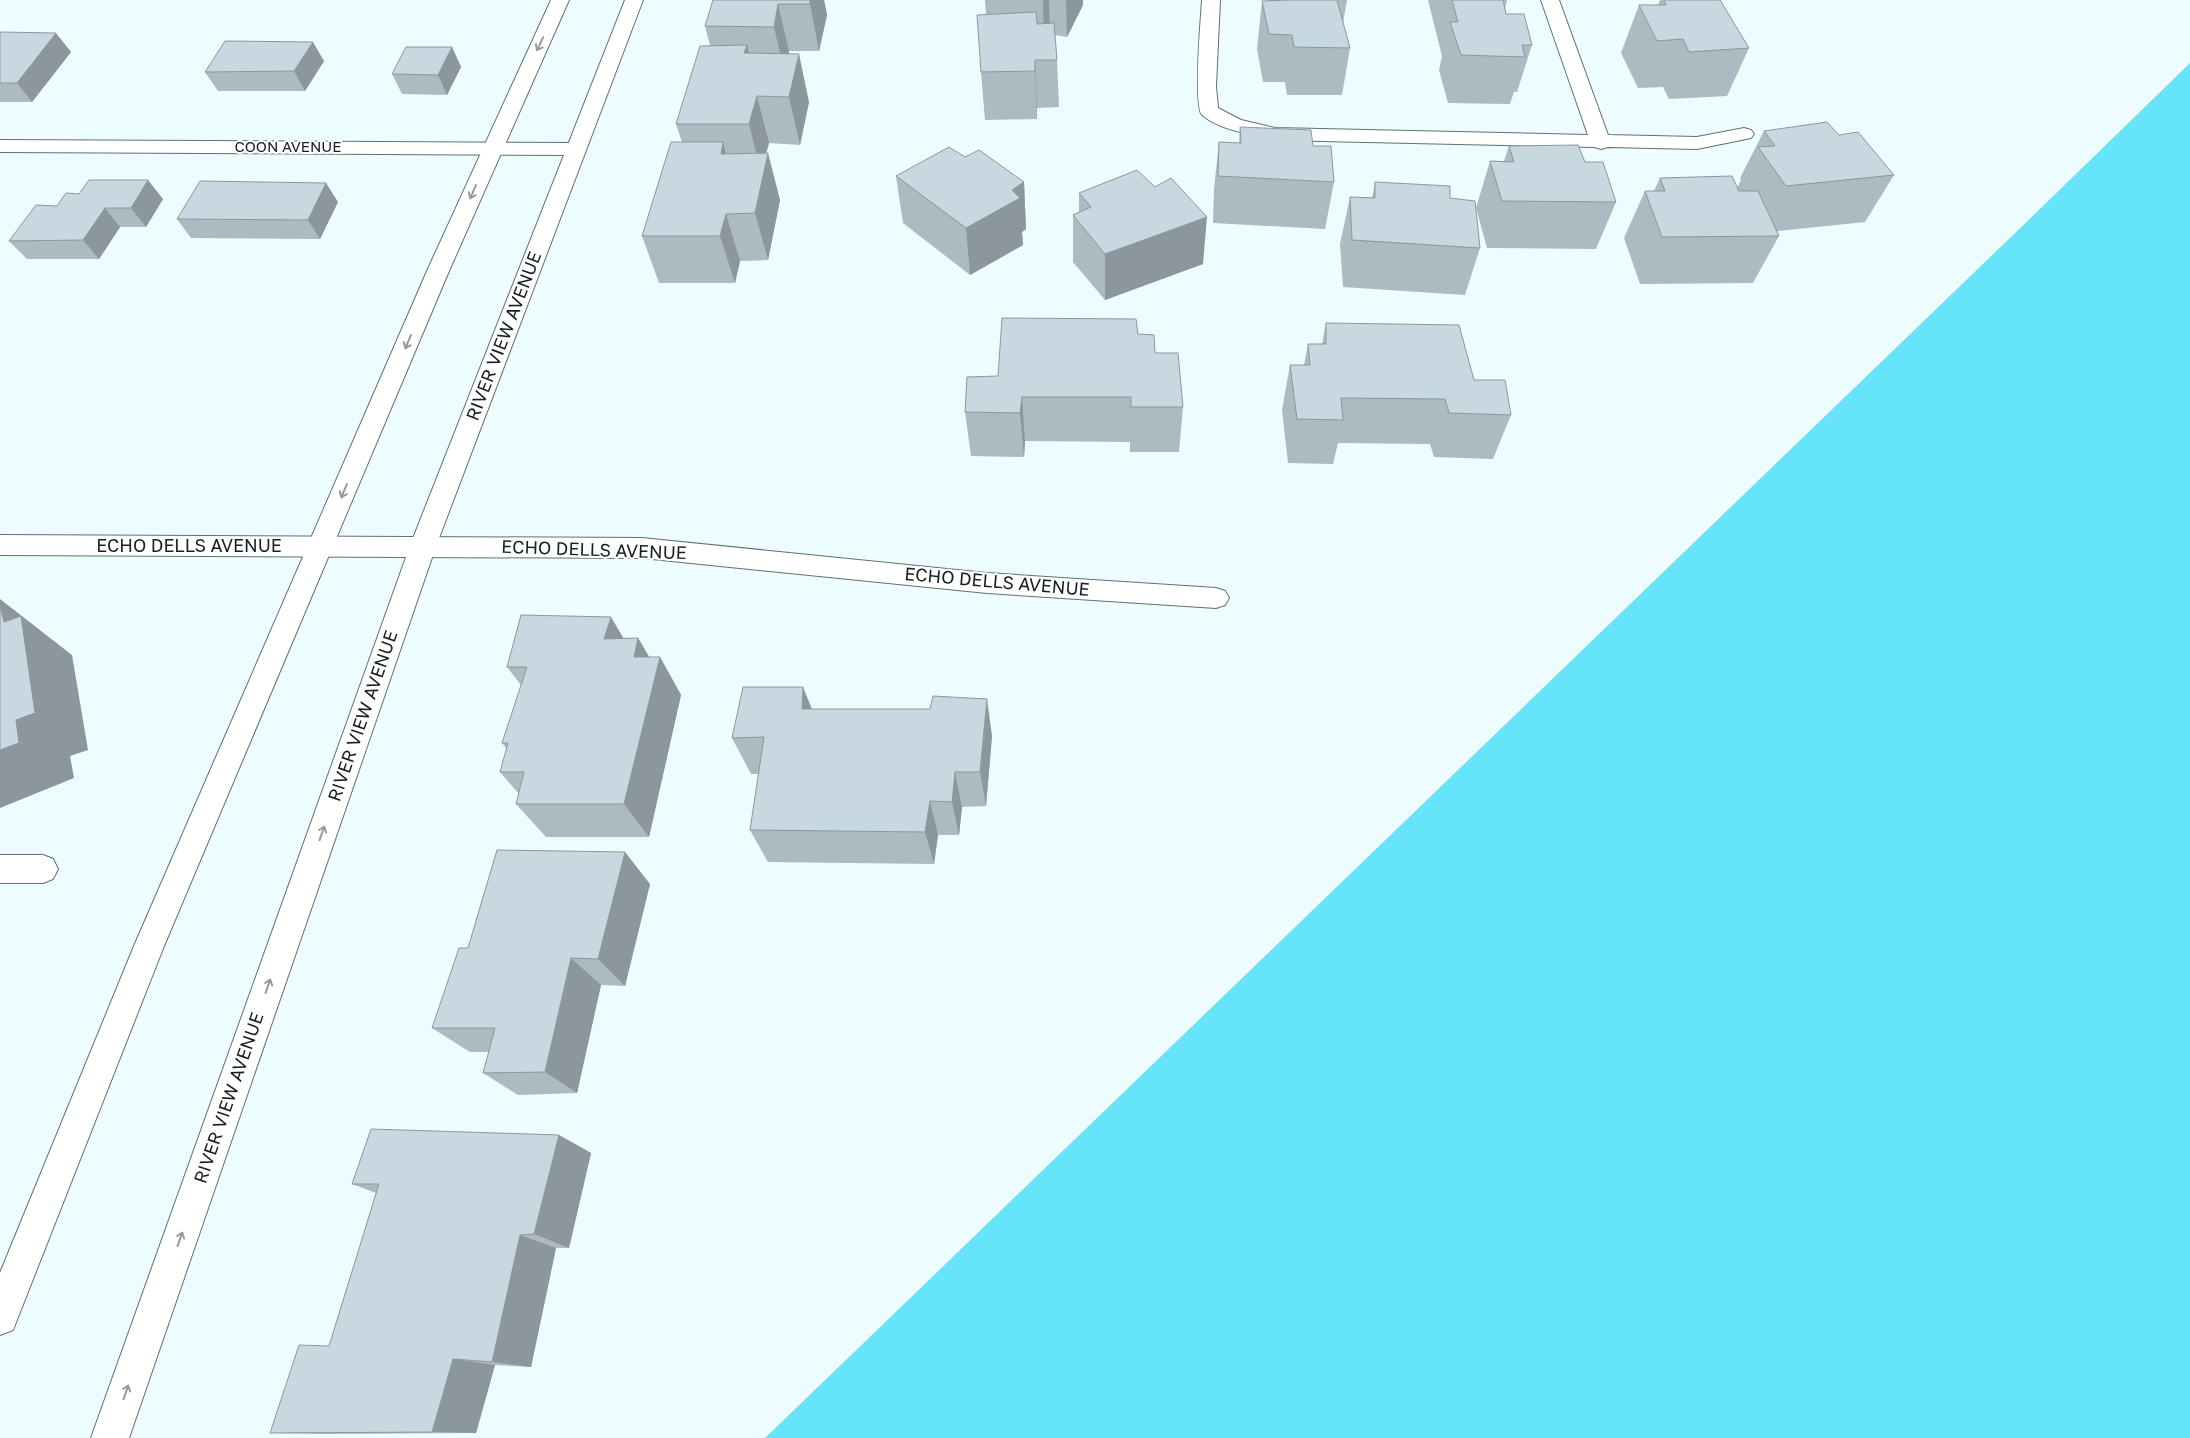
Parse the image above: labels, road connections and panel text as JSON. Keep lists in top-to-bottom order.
{
  "streets": {
    "main road": ["COON AVENUE", "RIVER VIEW AVENUE", "ECHO DELLS AVENUE"]
  },
  "crossings": [
    ["COON AVENUE", "RIVER VIEW AVENUE"],
    ["RIVER VIEW AVENUE", "ECHO DELLS AVENUE"]
  ]
}
